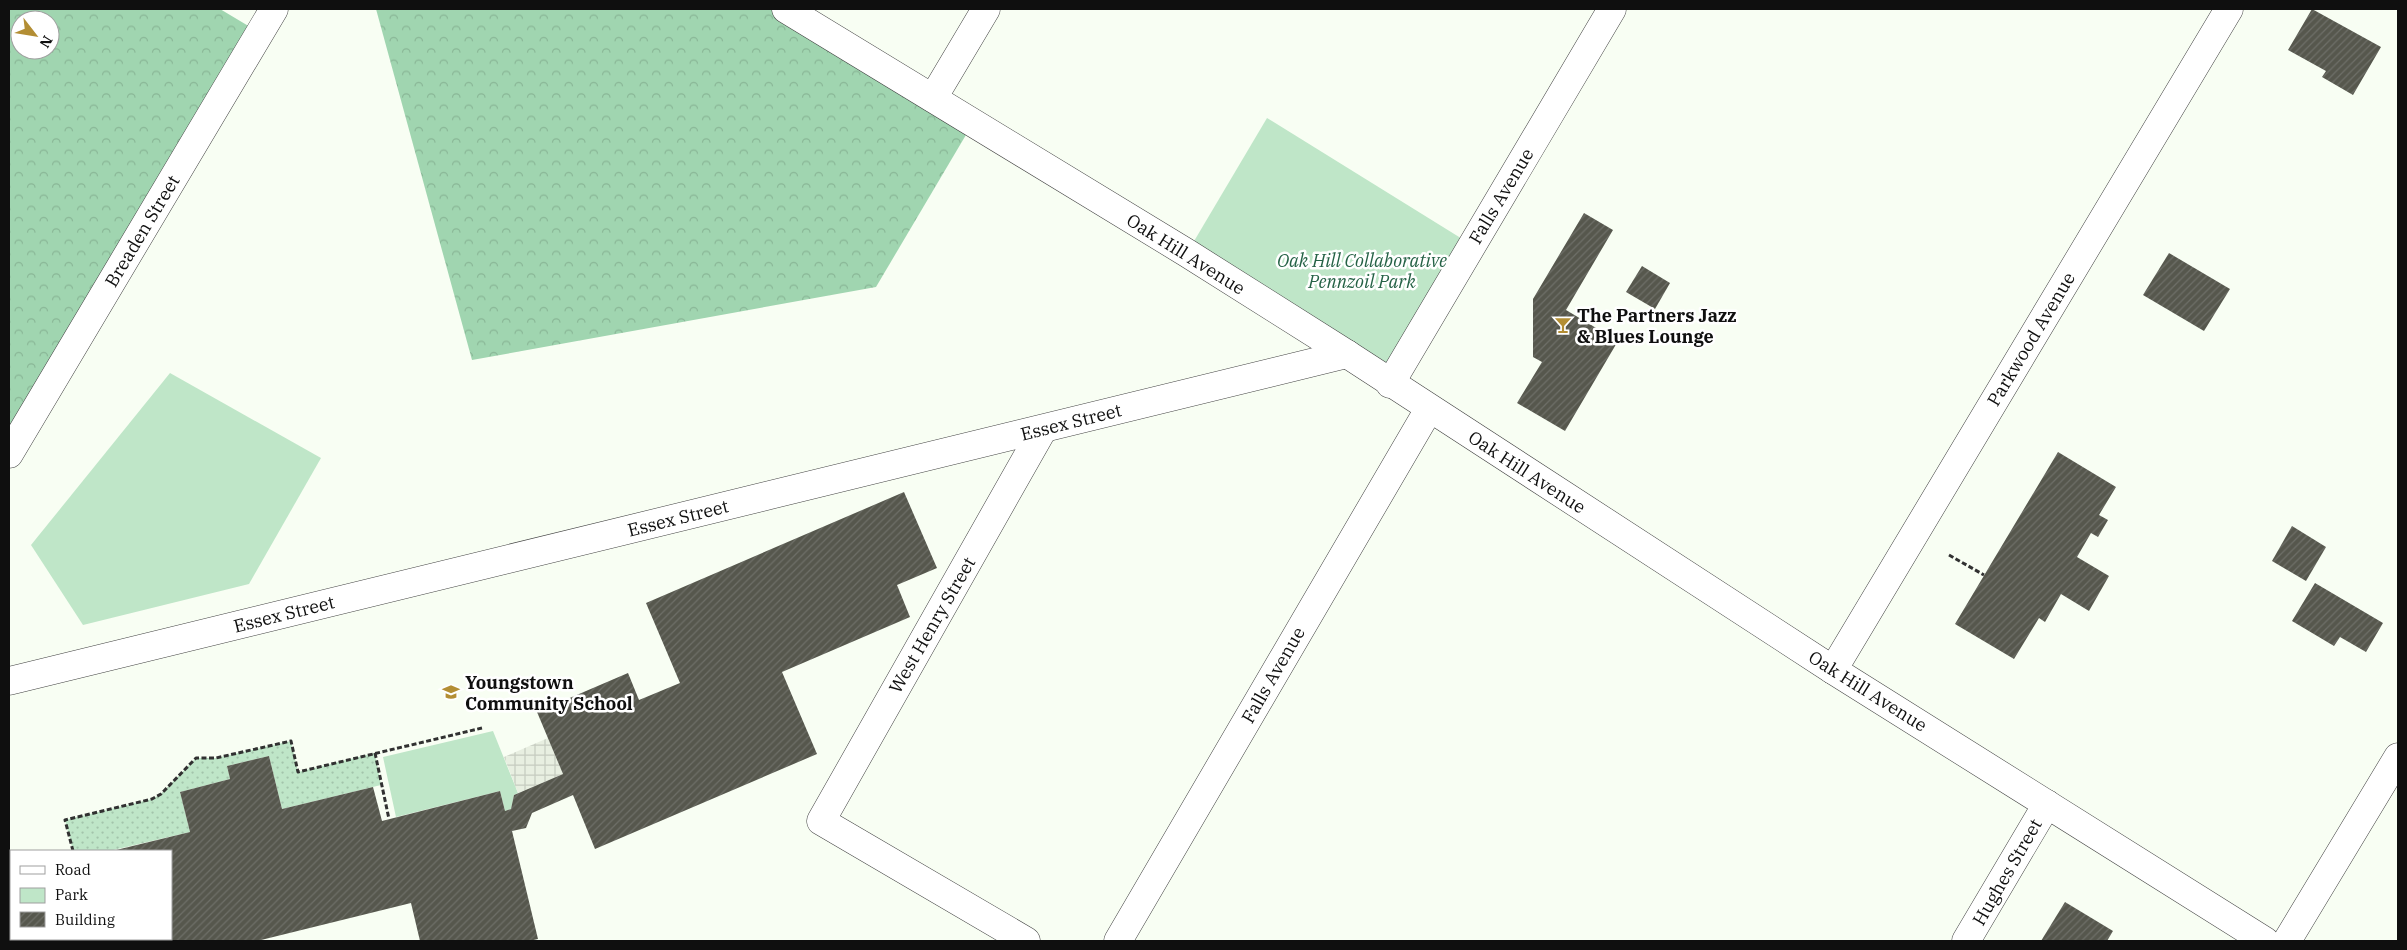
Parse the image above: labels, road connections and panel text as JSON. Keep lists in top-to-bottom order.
{
  "streets": {
    "street": [
      "Falls Avenue",
      "Breaden Street",
      "Oak Hill Avenue",
      "Parkwood Avenue",
      "Essex Street",
      "West Henry Street",
      "Hughes Street"
    ]
  },
  "crossings": [
    ["Falls Avenue", "Oak Hill Avenue"],
    ["Oak Hill Avenue", "Parkwood Avenue"],
    ["Oak Hill Avenue", "Essex Street"],
    ["Oak Hill Avenue", "Hughes Street"],
    ["Essex Street", "West Henry Street"]
  ],
  "parks": ["Oak Hill Collaborative Pennzoil Park"],
  "places": {
    "bar": ["The Partners Jazz & Blues Lounge"],
    "school or university": ["Youngstown Community School"]
  },
  "legend": ["Road", "Park", "Building"],
  "north": "bottom right"
}
